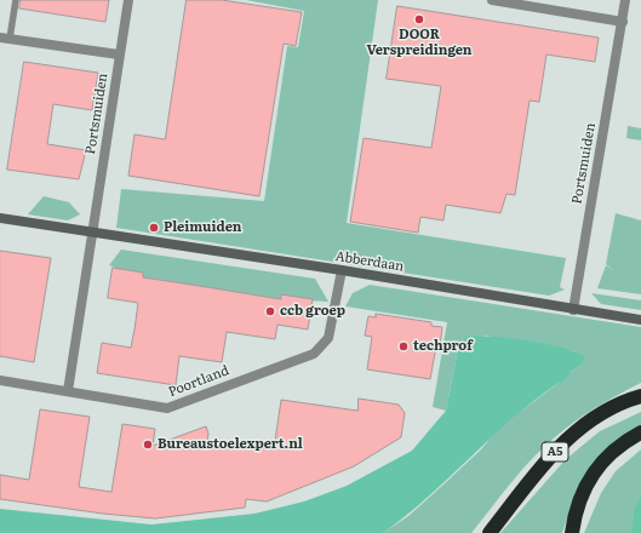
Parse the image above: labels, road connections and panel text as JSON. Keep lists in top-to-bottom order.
{
  "streets": {
    "highway": ["A5"],
    "main road": ["Abberdaan"],
    "street": ["Portsmuiden", "Poortland"]
  },
  "crossings": [
    ["Portsmuiden", "Abberdaan"],
    ["Abberdaan", "Poortland"]
  ],
  "places": [
    "DOOR Verspreidingen",
    "Pleimuiden",
    "ccb groep",
    "techprof",
    "Bureaustoelexpert.nl"
  ]
}
